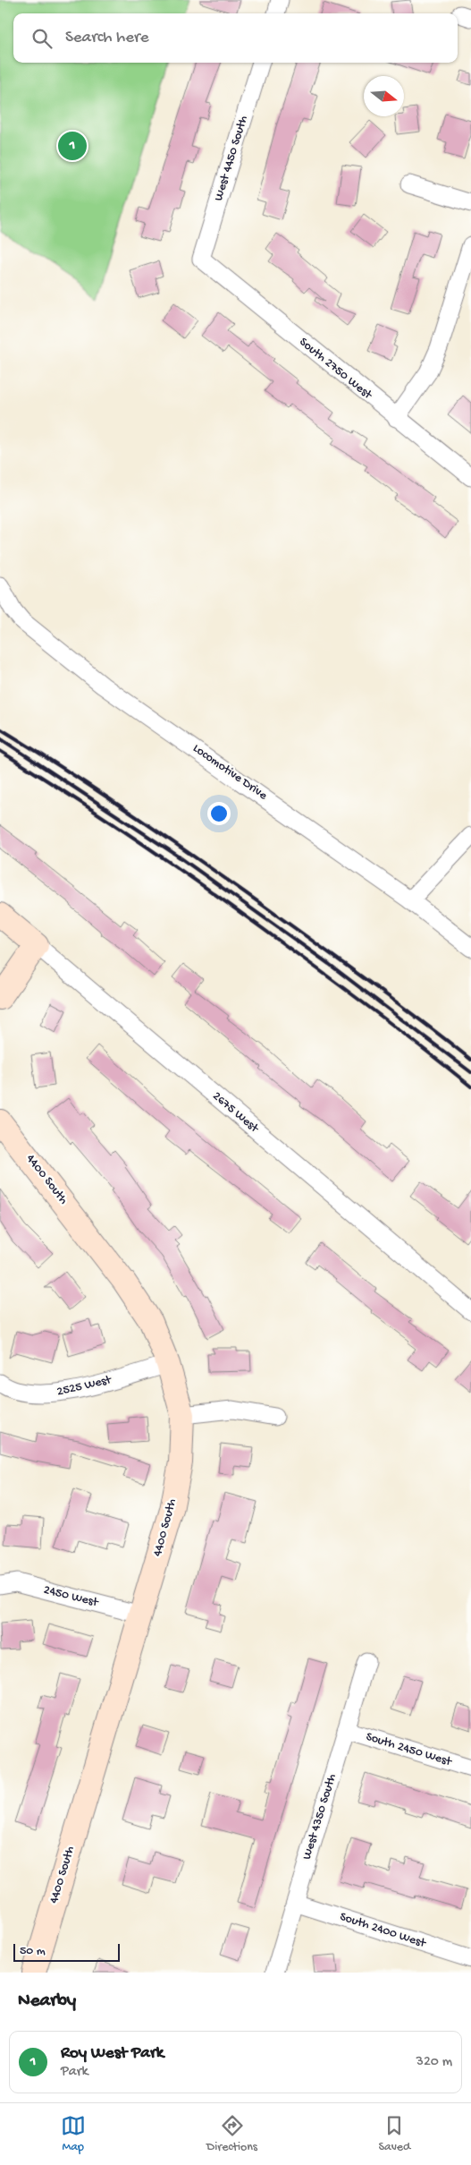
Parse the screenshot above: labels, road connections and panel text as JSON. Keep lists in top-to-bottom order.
{
  "streets": {
    "street": [
      "West 4450 South",
      "South 2750 West",
      "Locomotive Drive",
      "2675 West",
      "4400 South",
      "2525 West",
      "2450 West",
      "South 2450 West",
      "West 4350 South",
      "South 2400 West"
    ]
  },
  "crossings": [
    ["West 4450 South", "South 2750 West"],
    ["4400 South", "2525 West"],
    ["4400 South", "2450 West"],
    ["South 2450 West", "West 4350 South"],
    ["West 4350 South", "South 2400 West"]
  ],
  "scale_bar": "50 m",
  "north": "right",
  "page": {
    "search": "Search here",
    "pins": "1",
    "scale": "50 m",
    "heading": "Nearby",
    "list": [
      {
        "mark": "1",
        "name": "Roy West Park",
        "note": "Park",
        "value": "320 m"
      }
    ],
    "nav": ["Map", "Directions", "Saved"]
  }
}
